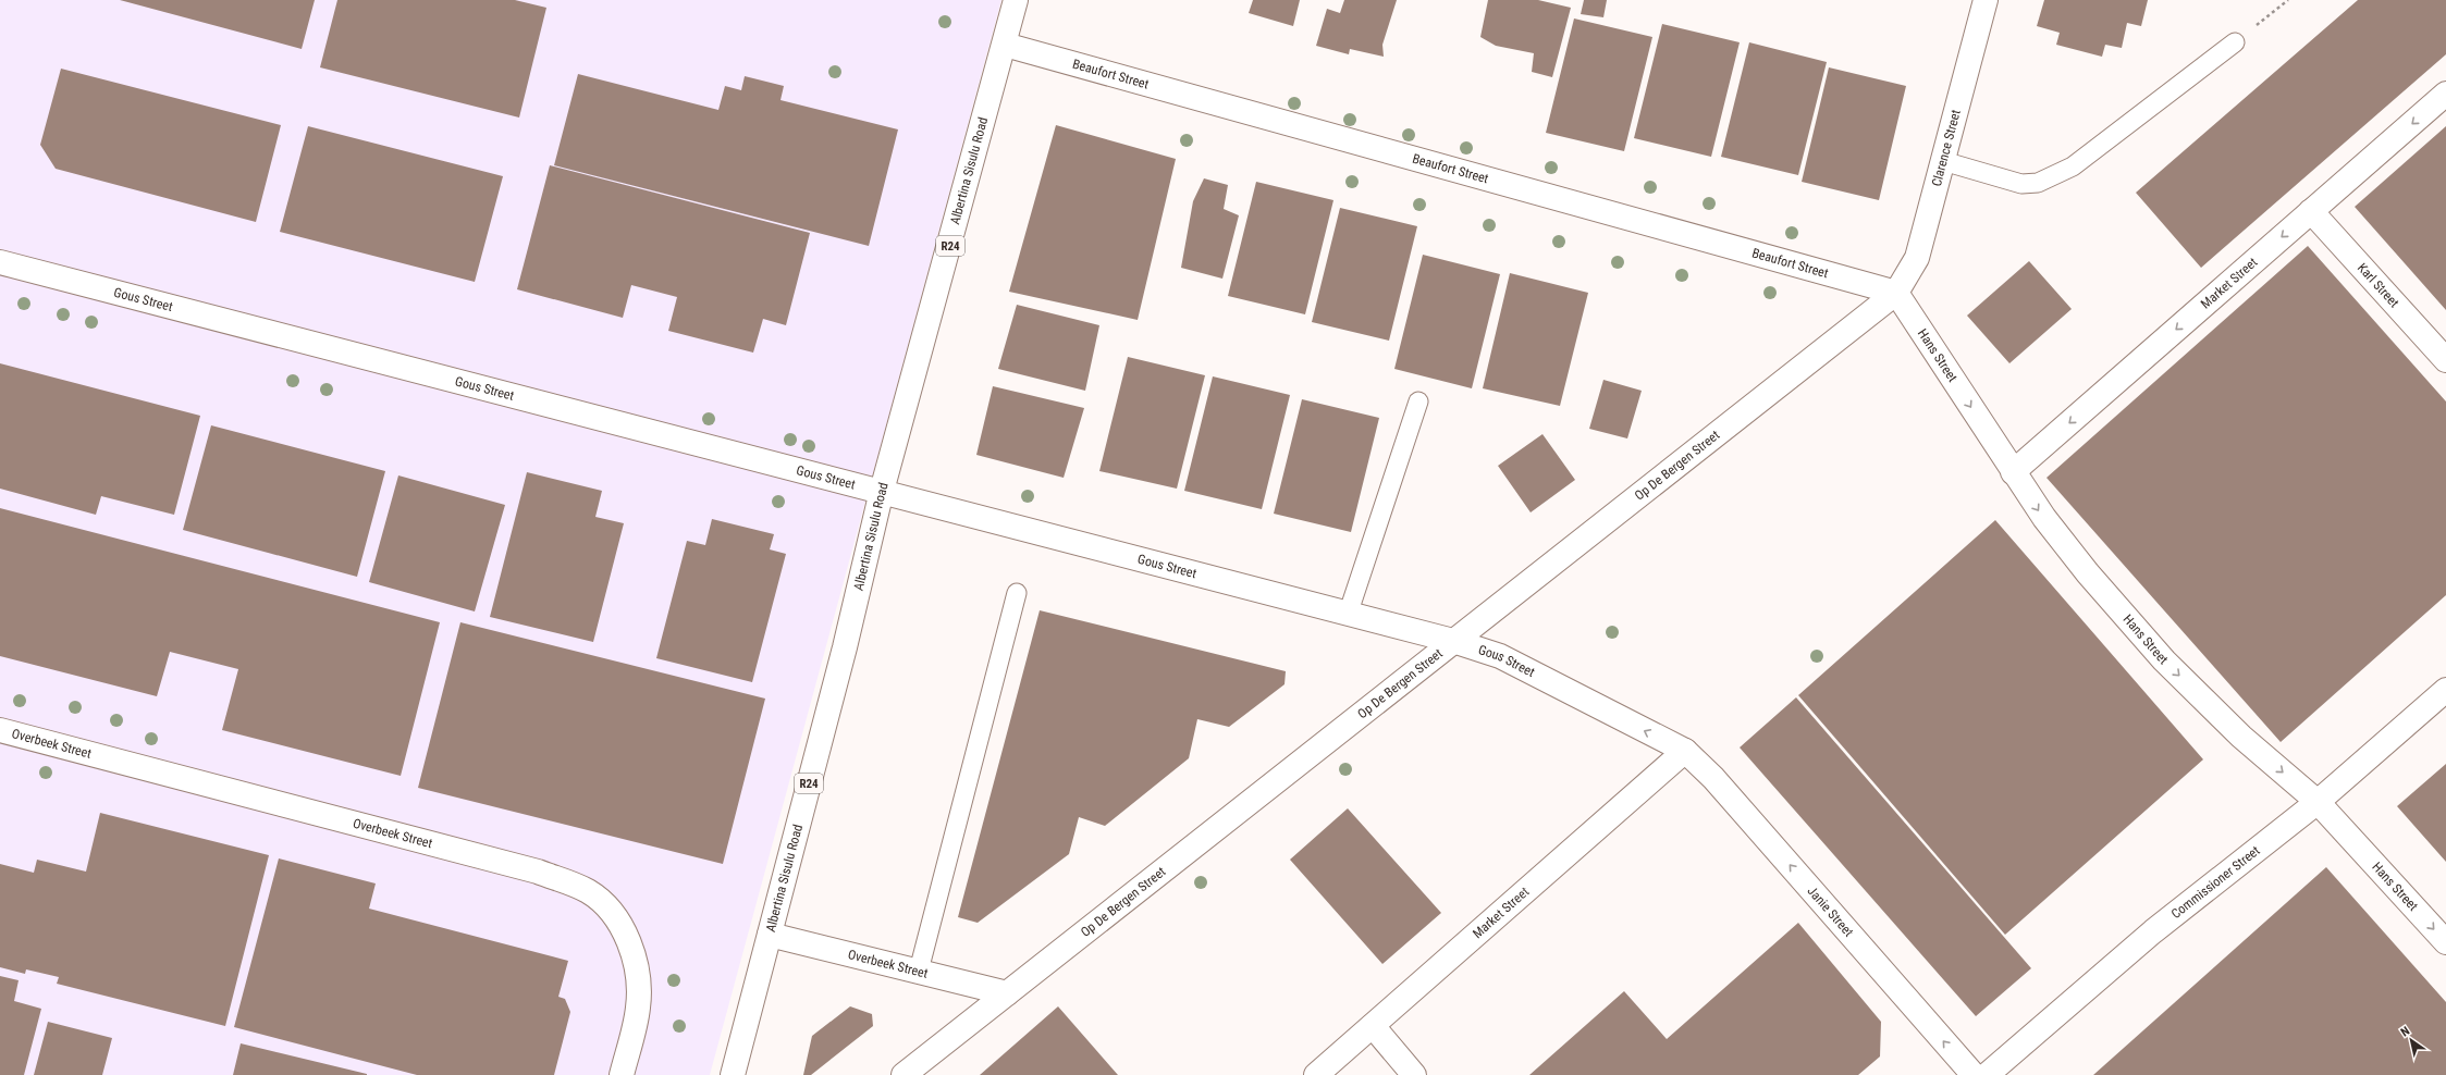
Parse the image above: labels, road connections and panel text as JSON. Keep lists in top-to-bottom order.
{
  "streets": {
    "street": [
      "Beaufort Street",
      "Clarence Street",
      "Albertina Sisulu Road",
      "R24",
      "Market Street",
      "Karl Street",
      "Gous Street",
      "Hans Street",
      "Op De Bergen Street",
      "Overbeek Street",
      "Commissioner Street",
      "Janie Street"
    ]
  },
  "crossings": [
    ["Beaufort Street", "Clarence Street"],
    ["Beaufort Street", "Albertina Sisulu Road"],
    ["Beaufort Street", "Hans Street"],
    ["Beaufort Street", "Op De Bergen Street"],
    ["Clarence Street", "Hans Street"],
    ["Clarence Street", "Op De Bergen Street"],
    ["Albertina Sisulu Road", "Gous Street"],
    ["Albertina Sisulu Road", "Overbeek Street"],
    ["Market Street", "Karl Street"],
    ["Market Street", "Gous Street"],
    ["Market Street", "Hans Street"],
    ["Market Street", "Janie Street"],
    ["Gous Street", "Op De Bergen Street"],
    ["Gous Street", "Janie Street"],
    ["Hans Street", "Op De Bergen Street"],
    ["Hans Street", "Commissioner Street"],
    ["Op De Bergen Street", "Overbeek Street"]
  ],
  "one_way": ["Market Street", "Hans Street", "Janie Street"],
  "north": "top left"
}
